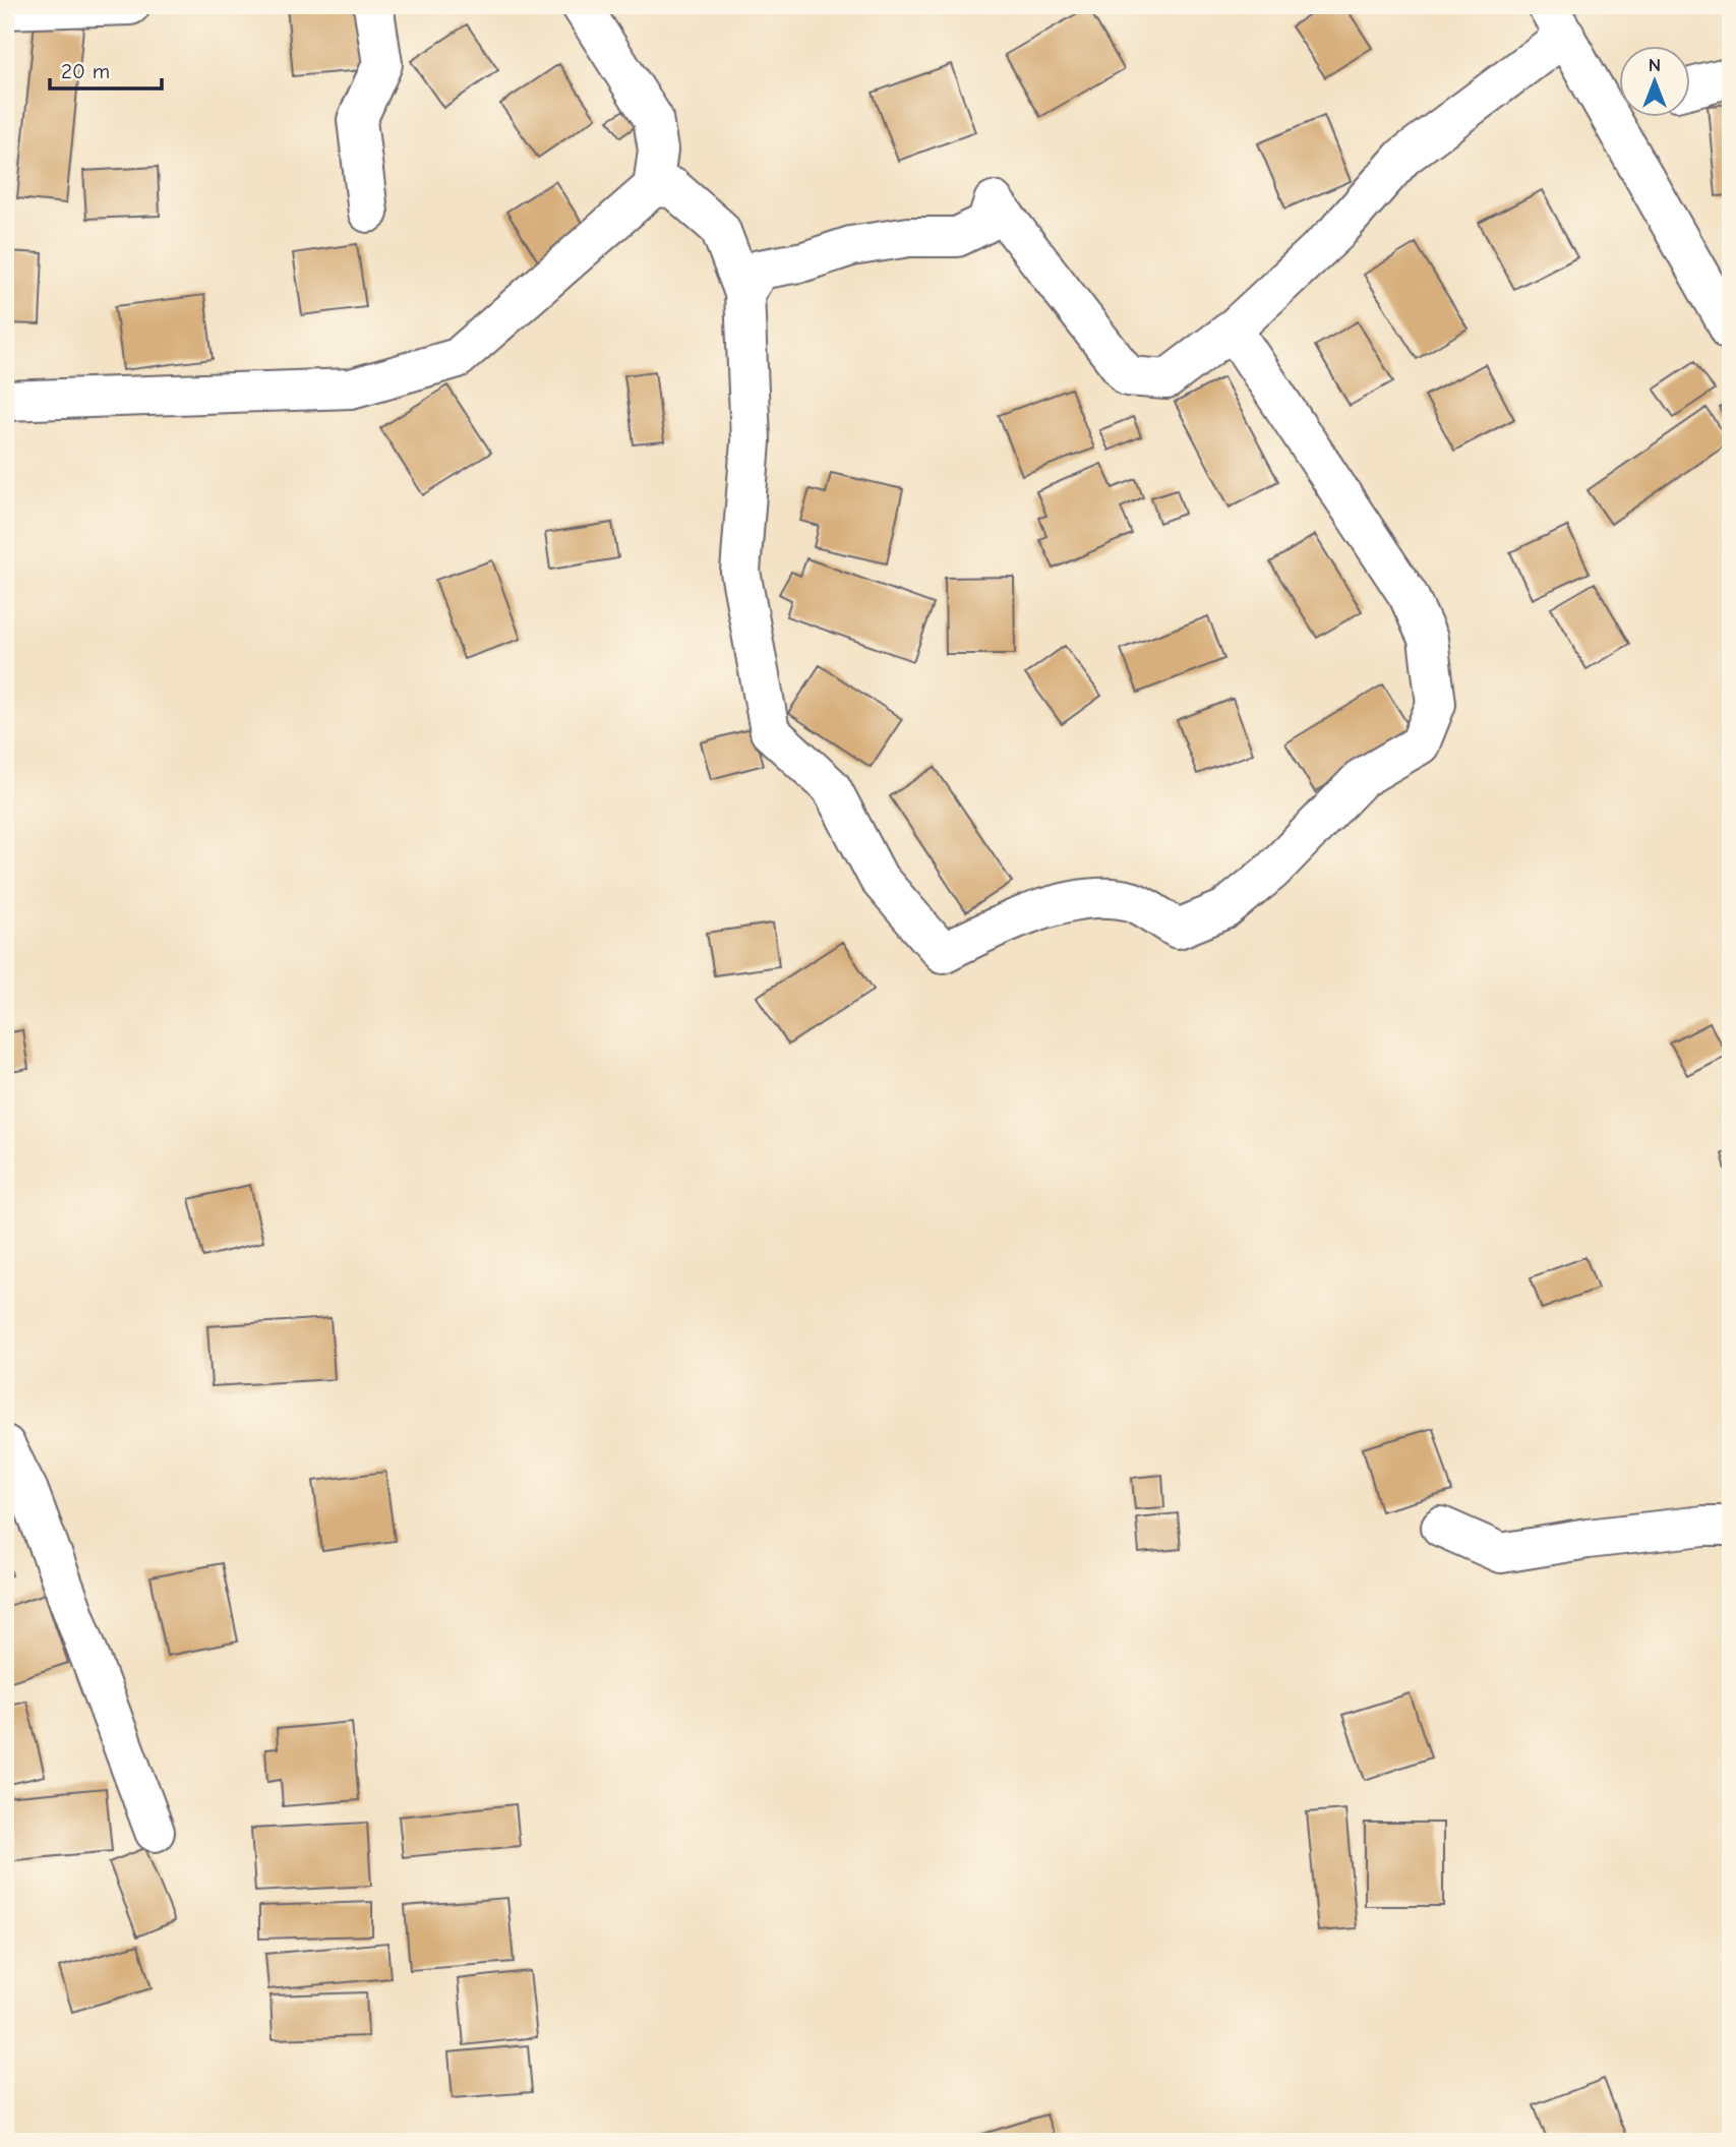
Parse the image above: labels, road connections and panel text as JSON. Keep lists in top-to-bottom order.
{
  "scale_bar": "20 m",
  "north": "top"
}
